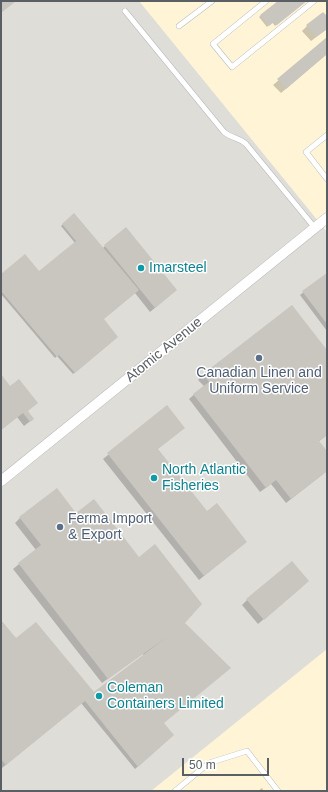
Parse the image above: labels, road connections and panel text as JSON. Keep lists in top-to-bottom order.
{
  "streets": {
    "street": ["Atomic Avenue"]
  },
  "places": [
    "Imarsteel",
    "Canadian Linen and Uniform Service",
    "North Atlantic Fisheries",
    "Ferma Import & Export",
    "Coleman Containers Limited"
  ],
  "scale_bar": "50 m"
}
